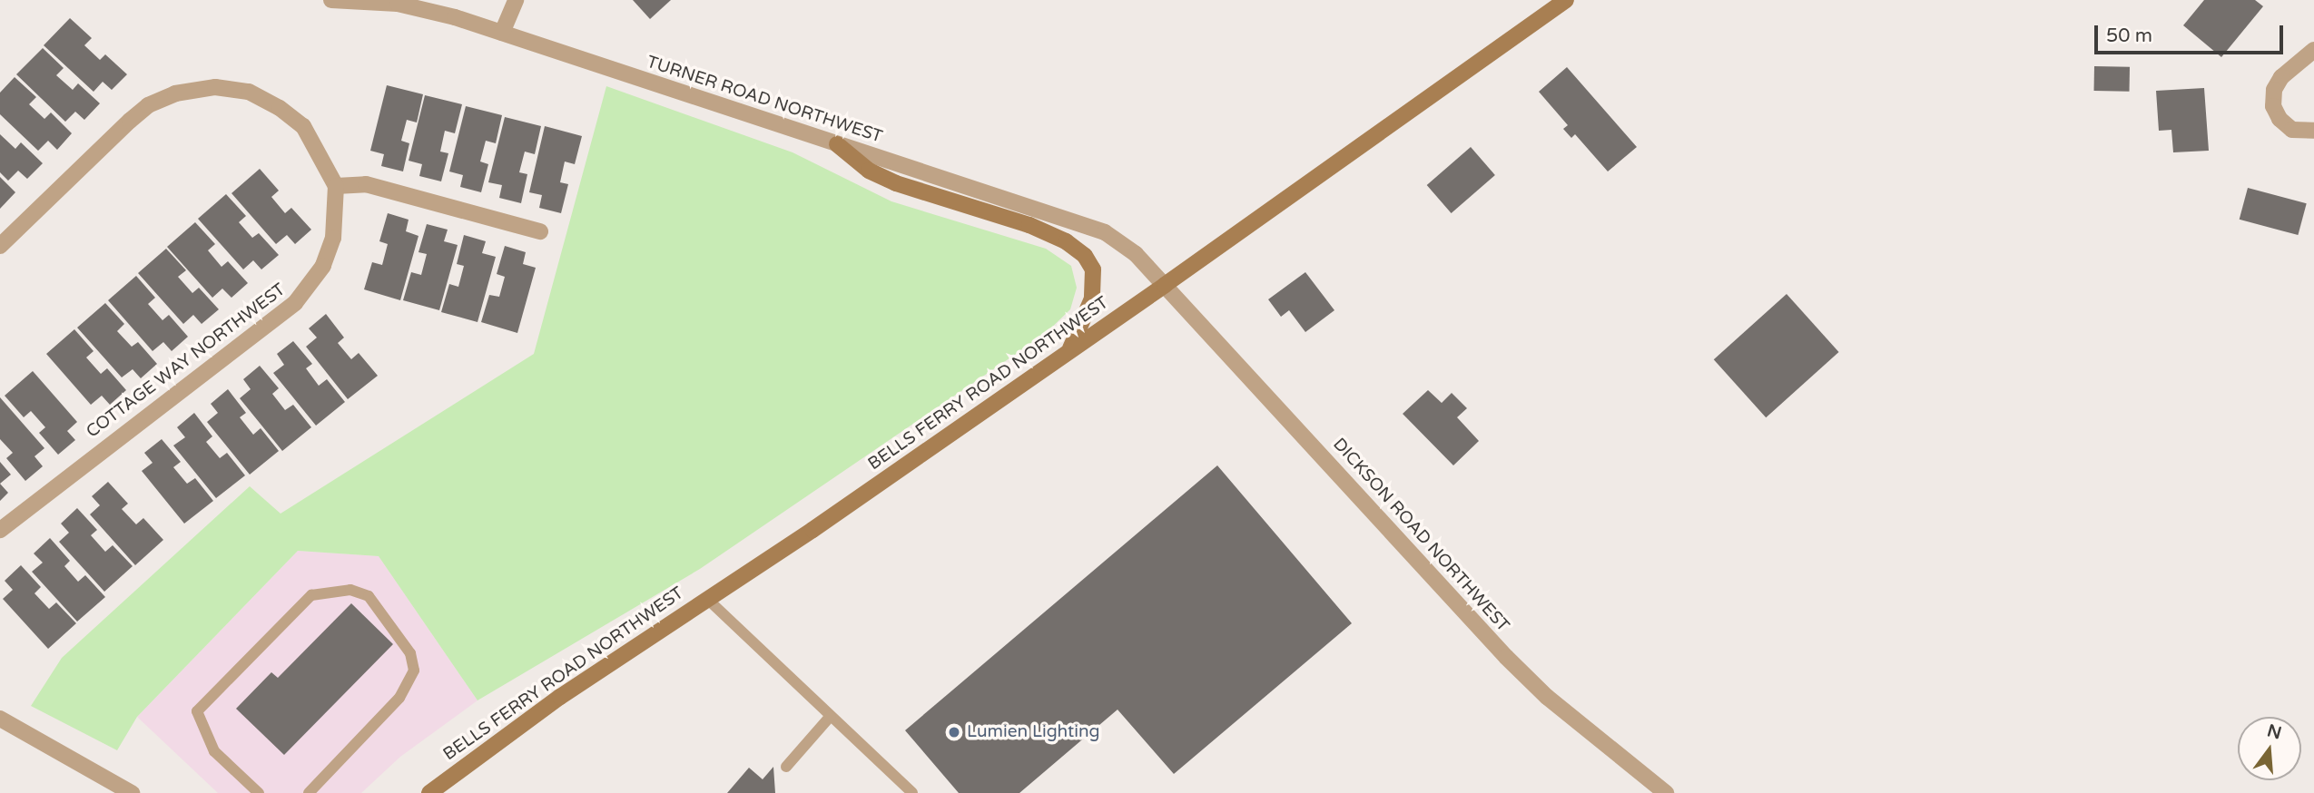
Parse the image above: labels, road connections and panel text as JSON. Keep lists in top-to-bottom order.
{
  "streets": {
    "main road": ["BELLS FERRY ROAD NORTHWEST"],
    "street": ["TURNER ROAD NORTHWEST", "COTTAGE WAY NORTHWEST", "DICKSON ROAD NORTHWEST"]
  },
  "crossings": [
    ["TURNER ROAD NORTHWEST", "BELLS FERRY ROAD NORTHWEST"],
    ["TURNER ROAD NORTHWEST", "DICKSON ROAD NORTHWEST"],
    ["BELLS FERRY ROAD NORTHWEST", "DICKSON ROAD NORTHWEST"]
  ],
  "places": ["Lumien Lighting"],
  "scale_bar": "50 m",
  "north": "top"
}
